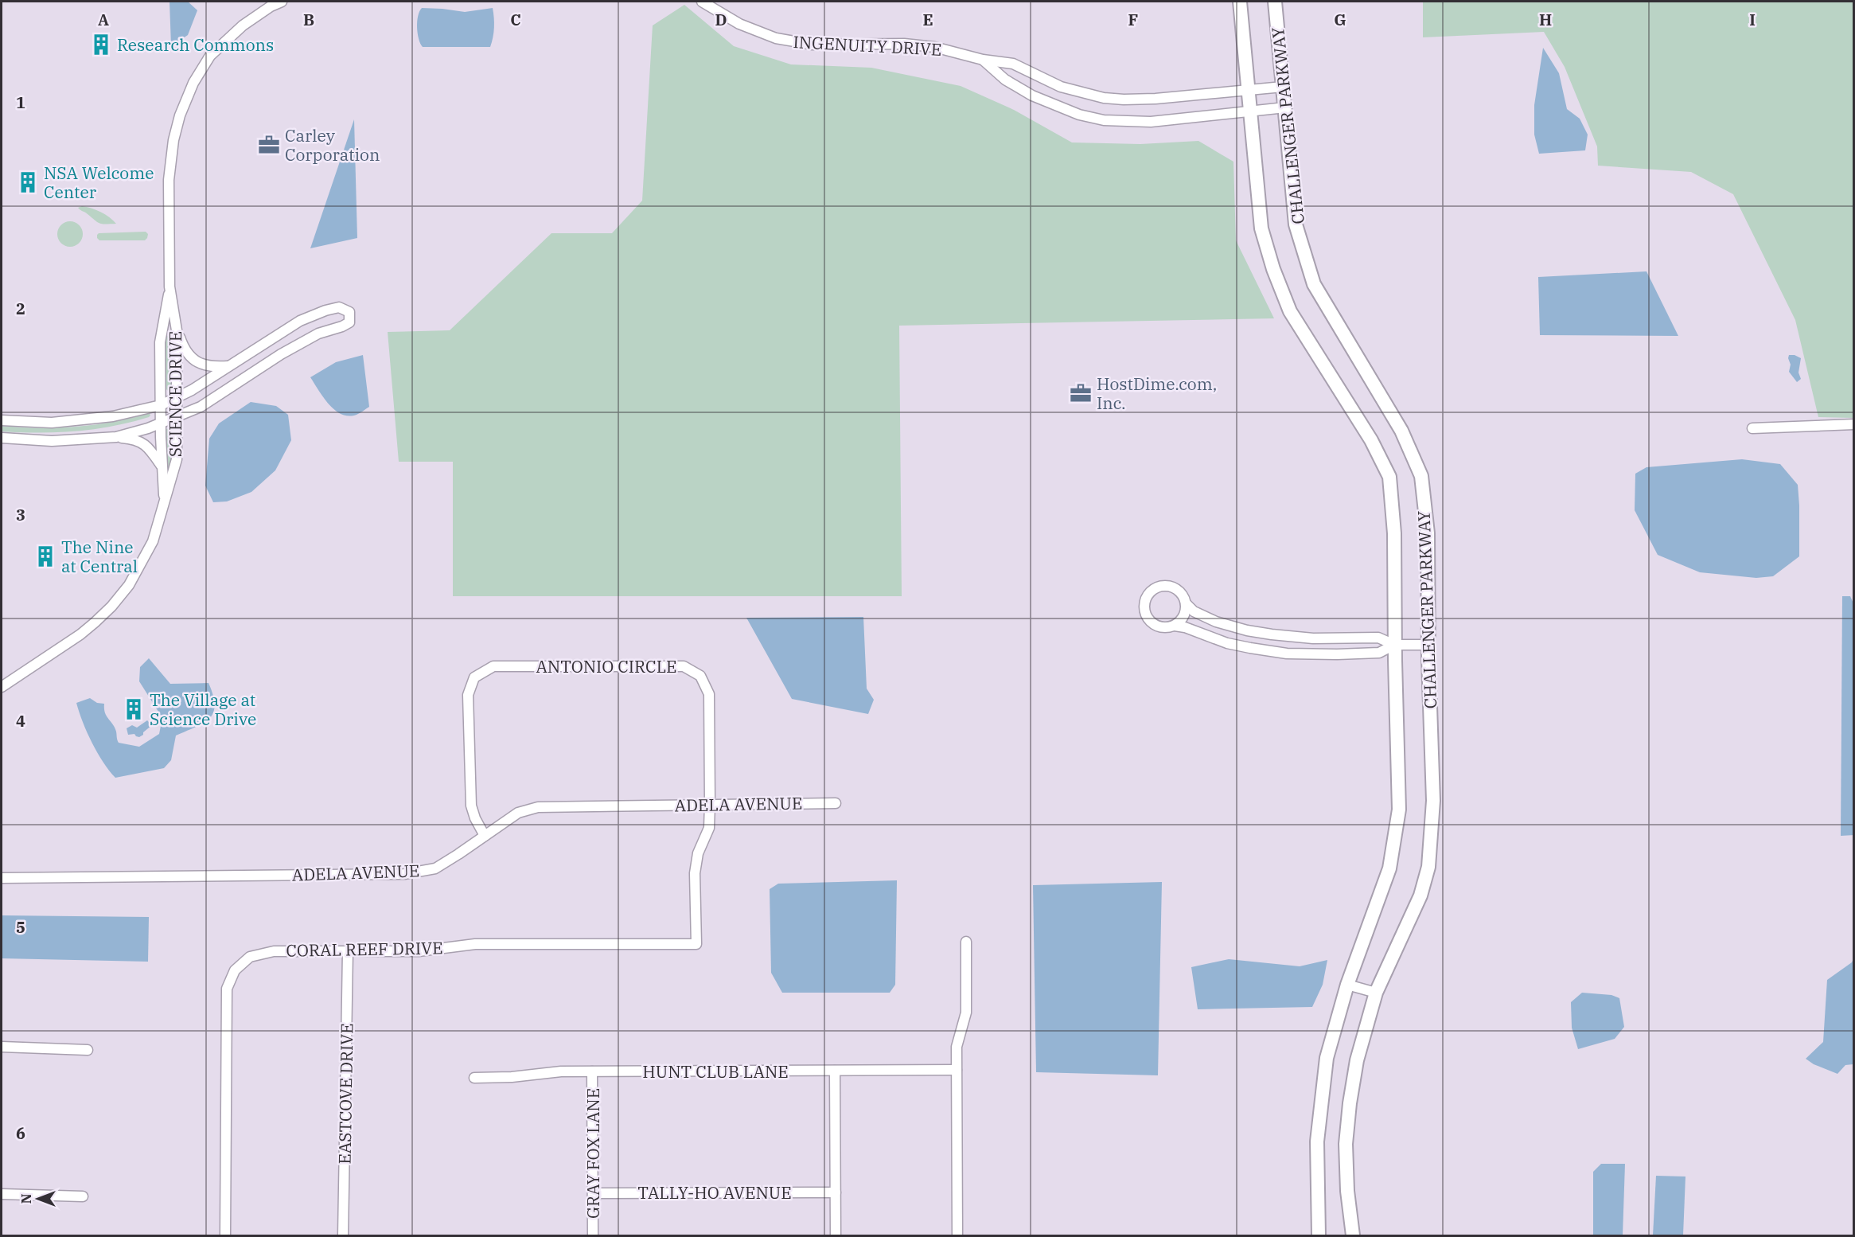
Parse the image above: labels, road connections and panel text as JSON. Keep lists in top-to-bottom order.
{
  "streets": {
    "main road": ["CHALLENGER PARKWAY"],
    "street": [
      "INGENUITY DRIVE",
      "SCIENCE DRIVE",
      "ANTONIO CIRCLE",
      "ADELA AVENUE",
      "CORAL REEF DRIVE",
      "HUNT CLUB LANE",
      "EASTCOVE DRIVE",
      "GRAY FOX LANE",
      "TALLY-HO AVENUE"
    ]
  },
  "crossings": [
    ["INGENUITY DRIVE", "CHALLENGER PARKWAY"],
    ["ANTONIO CIRCLE", "ADELA AVENUE"],
    ["ANTONIO CIRCLE", "CORAL REEF DRIVE"],
    ["CORAL REEF DRIVE", "EASTCOVE DRIVE"],
    ["HUNT CLUB LANE", "GRAY FOX LANE"],
    ["GRAY FOX LANE", "TALLY-HO AVENUE"]
  ],
  "places": {
    "building": [
      "Research Commons",
      "NSA Welcome Center",
      "The Nine at Central",
      "The Village at Science Drive"
    ],
    "office": ["Carley Corporation", "HostDime.com, Inc."]
  },
  "north": "left",
  "grid": {
    "columns": [
      "A",
      "B",
      "C",
      "D",
      "E",
      "F",
      "G",
      "H",
      "I"
    ],
    "rows": [
      "1",
      "2",
      "3",
      "4",
      "5",
      "6"
    ]
  }
}
